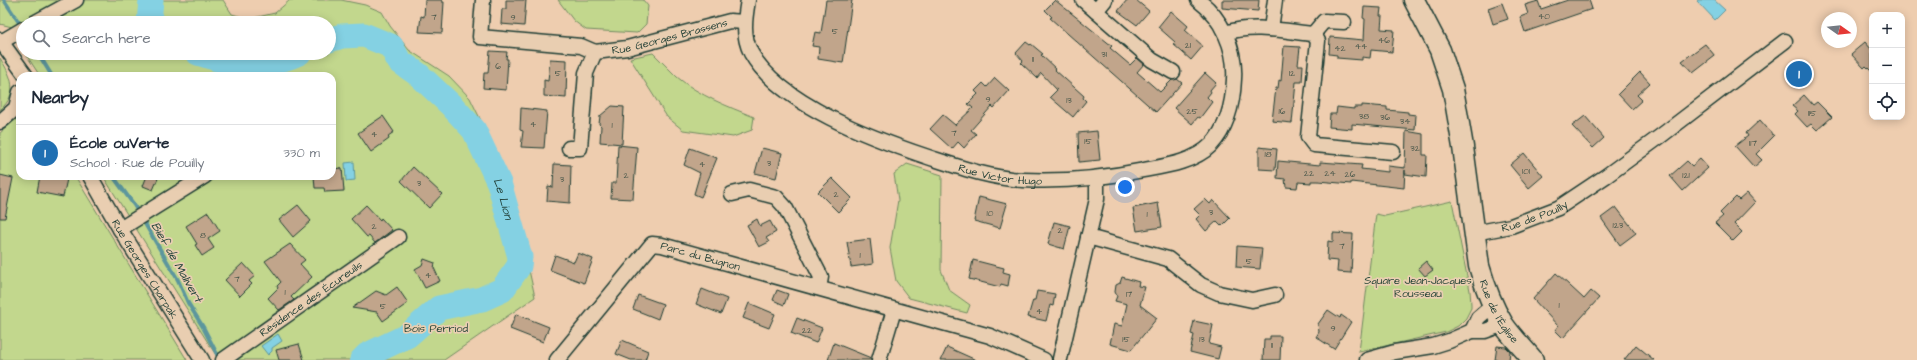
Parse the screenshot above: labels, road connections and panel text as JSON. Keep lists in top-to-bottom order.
{
  "streets": {
    "street": [
      "Rue Georges Brassens",
      "Rue Victor Hugo",
      "Rue de Pouilly",
      "Parc du Bugnon",
      "Rue Georges Charpak",
      "Résidence des Écureuils",
      "Rue de l'Église"
    ]
  },
  "crossings": [
    ["Rue Georges Brassens", "Rue Victor Hugo"],
    ["Rue de Pouilly", "Rue de l'Église"]
  ],
  "water": ["Le Lion", "Bief de Malivert"],
  "parks": ["Square Jean-Jacques Rousseau", "Bois Perriod"],
  "house_numbers": [
    "40",
    "7",
    "9",
    "5",
    "46",
    "21",
    "44",
    "42",
    "31",
    "11",
    "6",
    "5",
    "12",
    "9",
    "13",
    "25",
    "16",
    "115",
    "38",
    "36",
    "34",
    "4",
    "1",
    "7",
    "4",
    "15",
    "117",
    "32",
    "18",
    "3",
    "4",
    "101",
    "22",
    "24",
    "26",
    "2",
    "121",
    "3",
    "3",
    "2",
    "3",
    "10",
    "1",
    "123",
    "2",
    "2",
    "8",
    "7",
    "1",
    "5",
    "4",
    "7",
    "1",
    "17",
    "1",
    "5",
    "4",
    "9",
    "22",
    "15",
    "13",
    "11"
  ],
  "north": "right",
  "page": {
    "map_buttons": ["+", "−"],
    "search": "Search here",
    "pins": "1",
    "heading": "Nearby",
    "list": [
      {
        "mark": "1",
        "name": "École ouVerte",
        "note": "School · Rue de Pouilly",
        "value": "330 m"
      }
    ]
  }
}
